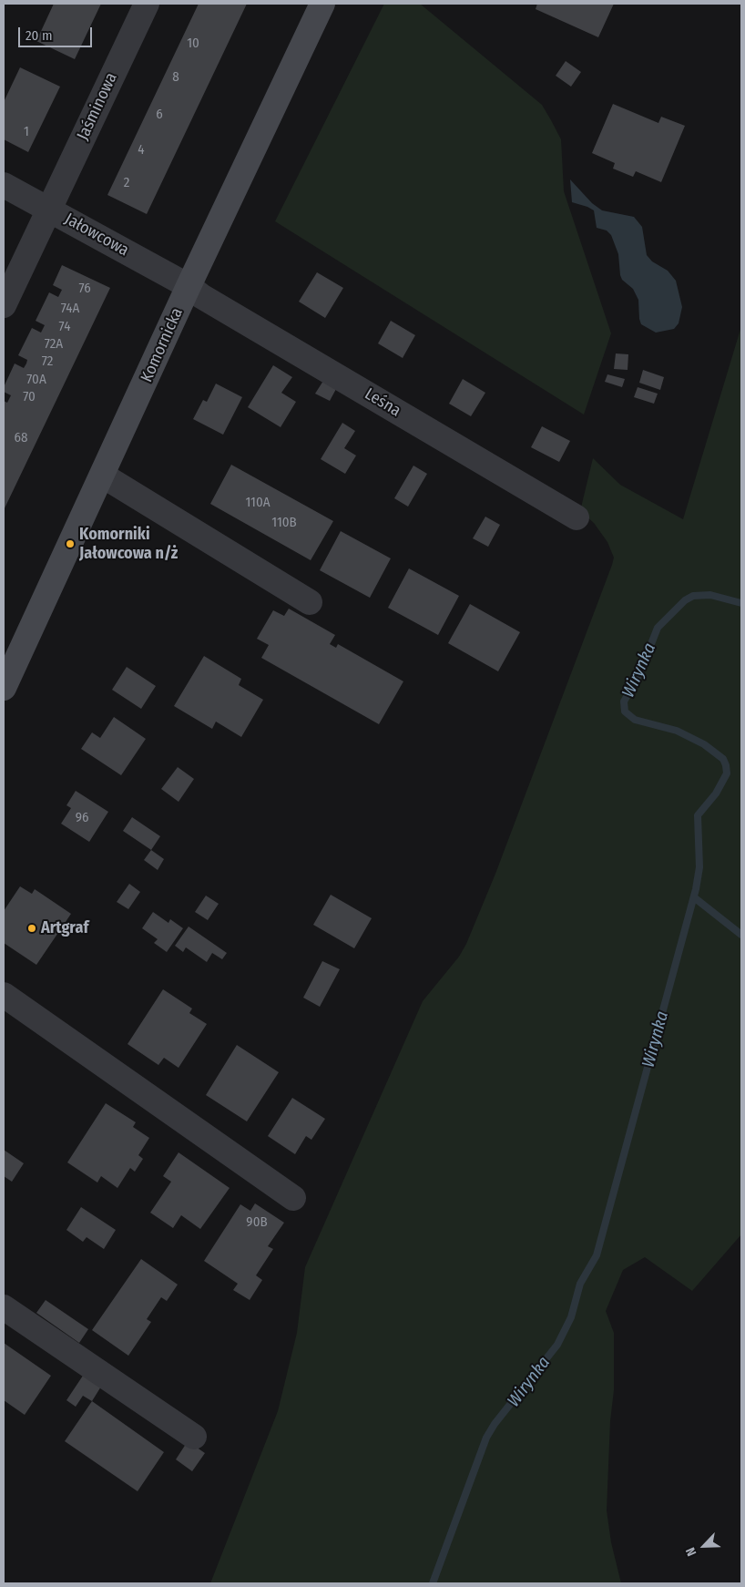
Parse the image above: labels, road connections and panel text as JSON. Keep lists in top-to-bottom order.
{
  "streets": {
    "street": [
      "Jaśminowa",
      "Jałowcowa",
      "Komornicka",
      "Leśna"
    ]
  },
  "crossings": [
    ["Jaśminowa", "Jałowcowa"],
    ["Jałowcowa", "Komornicka"],
    ["Jałowcowa", "Leśna"],
    ["Komornicka", "Leśna"]
  ],
  "water": ["Wirynka"],
  "places": ["Komorniki Jałowcowa n/ż", "Artgraf"],
  "house_numbers": [
    "10",
    "8",
    "6",
    "1",
    "4",
    "2",
    "76",
    "74A",
    "74",
    "72A",
    "72",
    "70A",
    "70",
    "68",
    "110A",
    "110B",
    "96",
    "90B"
  ],
  "scale_bar": "20 m",
  "north": "bottom left"
}
